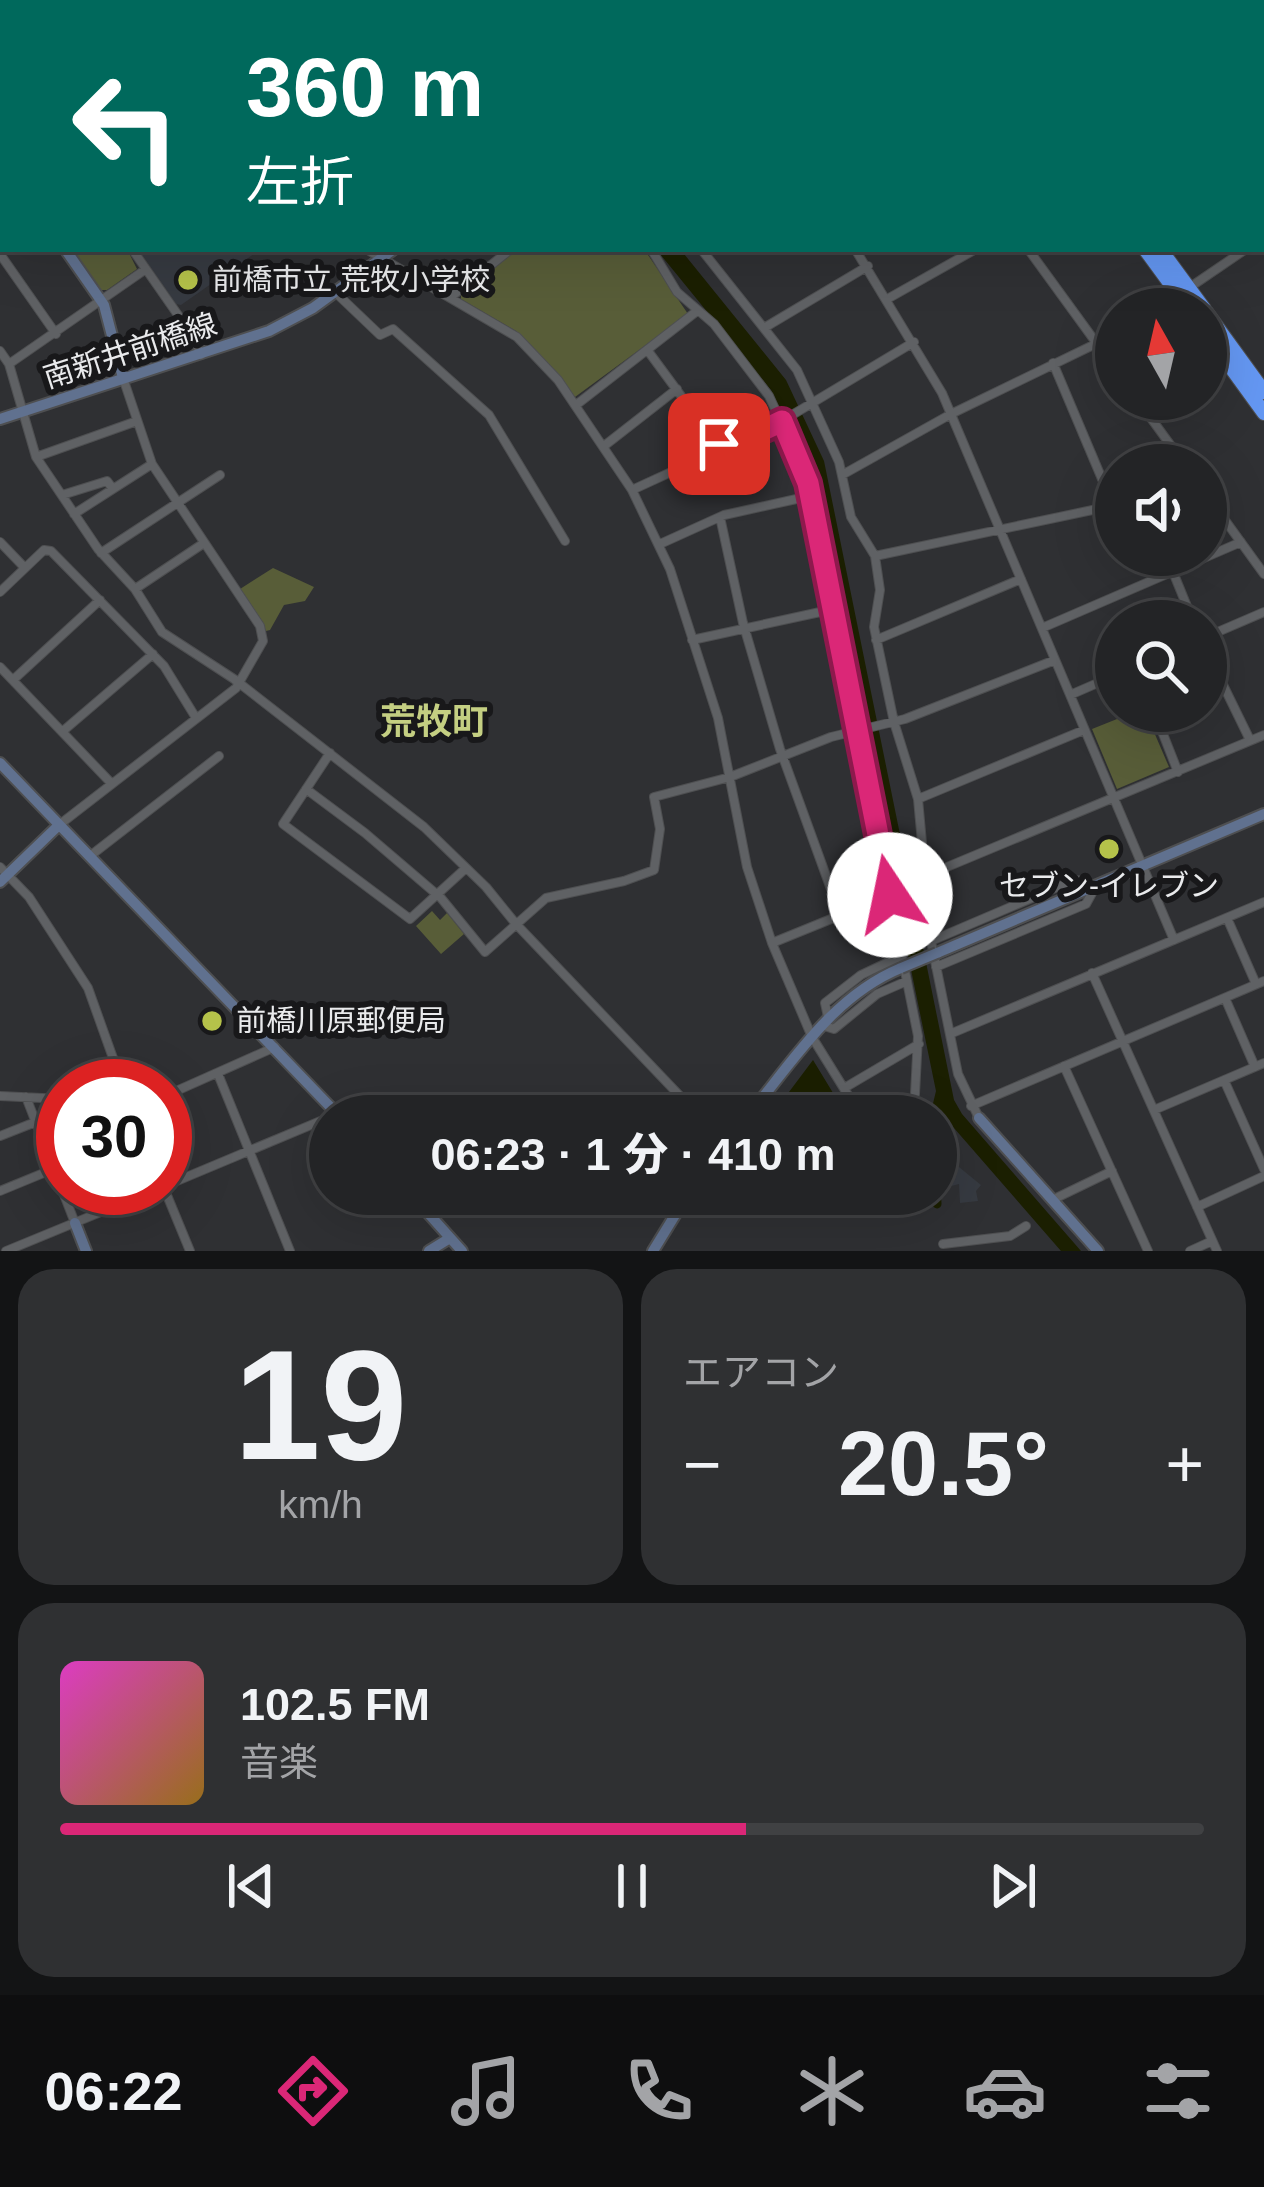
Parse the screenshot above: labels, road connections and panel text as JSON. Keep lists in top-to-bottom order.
{
  "streets": {
    "street": ["南新井前橋線"]
  },
  "districts": ["荒牧町"],
  "places": ["前橋市立 荒牧小学校", "セブン-イレブン", "前橋川原郵便局"],
  "north": "top",
  "page": {
    "turn": ["360 m", "左折"],
    "limit": "30",
    "trip": "06:23 · 1 分 · 410 m",
    "tile": [
      ["19", "km/h"],
      "エアコン"
    ],
    "heat": ["−", "20.5°", "+"],
    "song": ["102.5 FM", "音楽"],
    "tabs": "06:22"
  }
}
